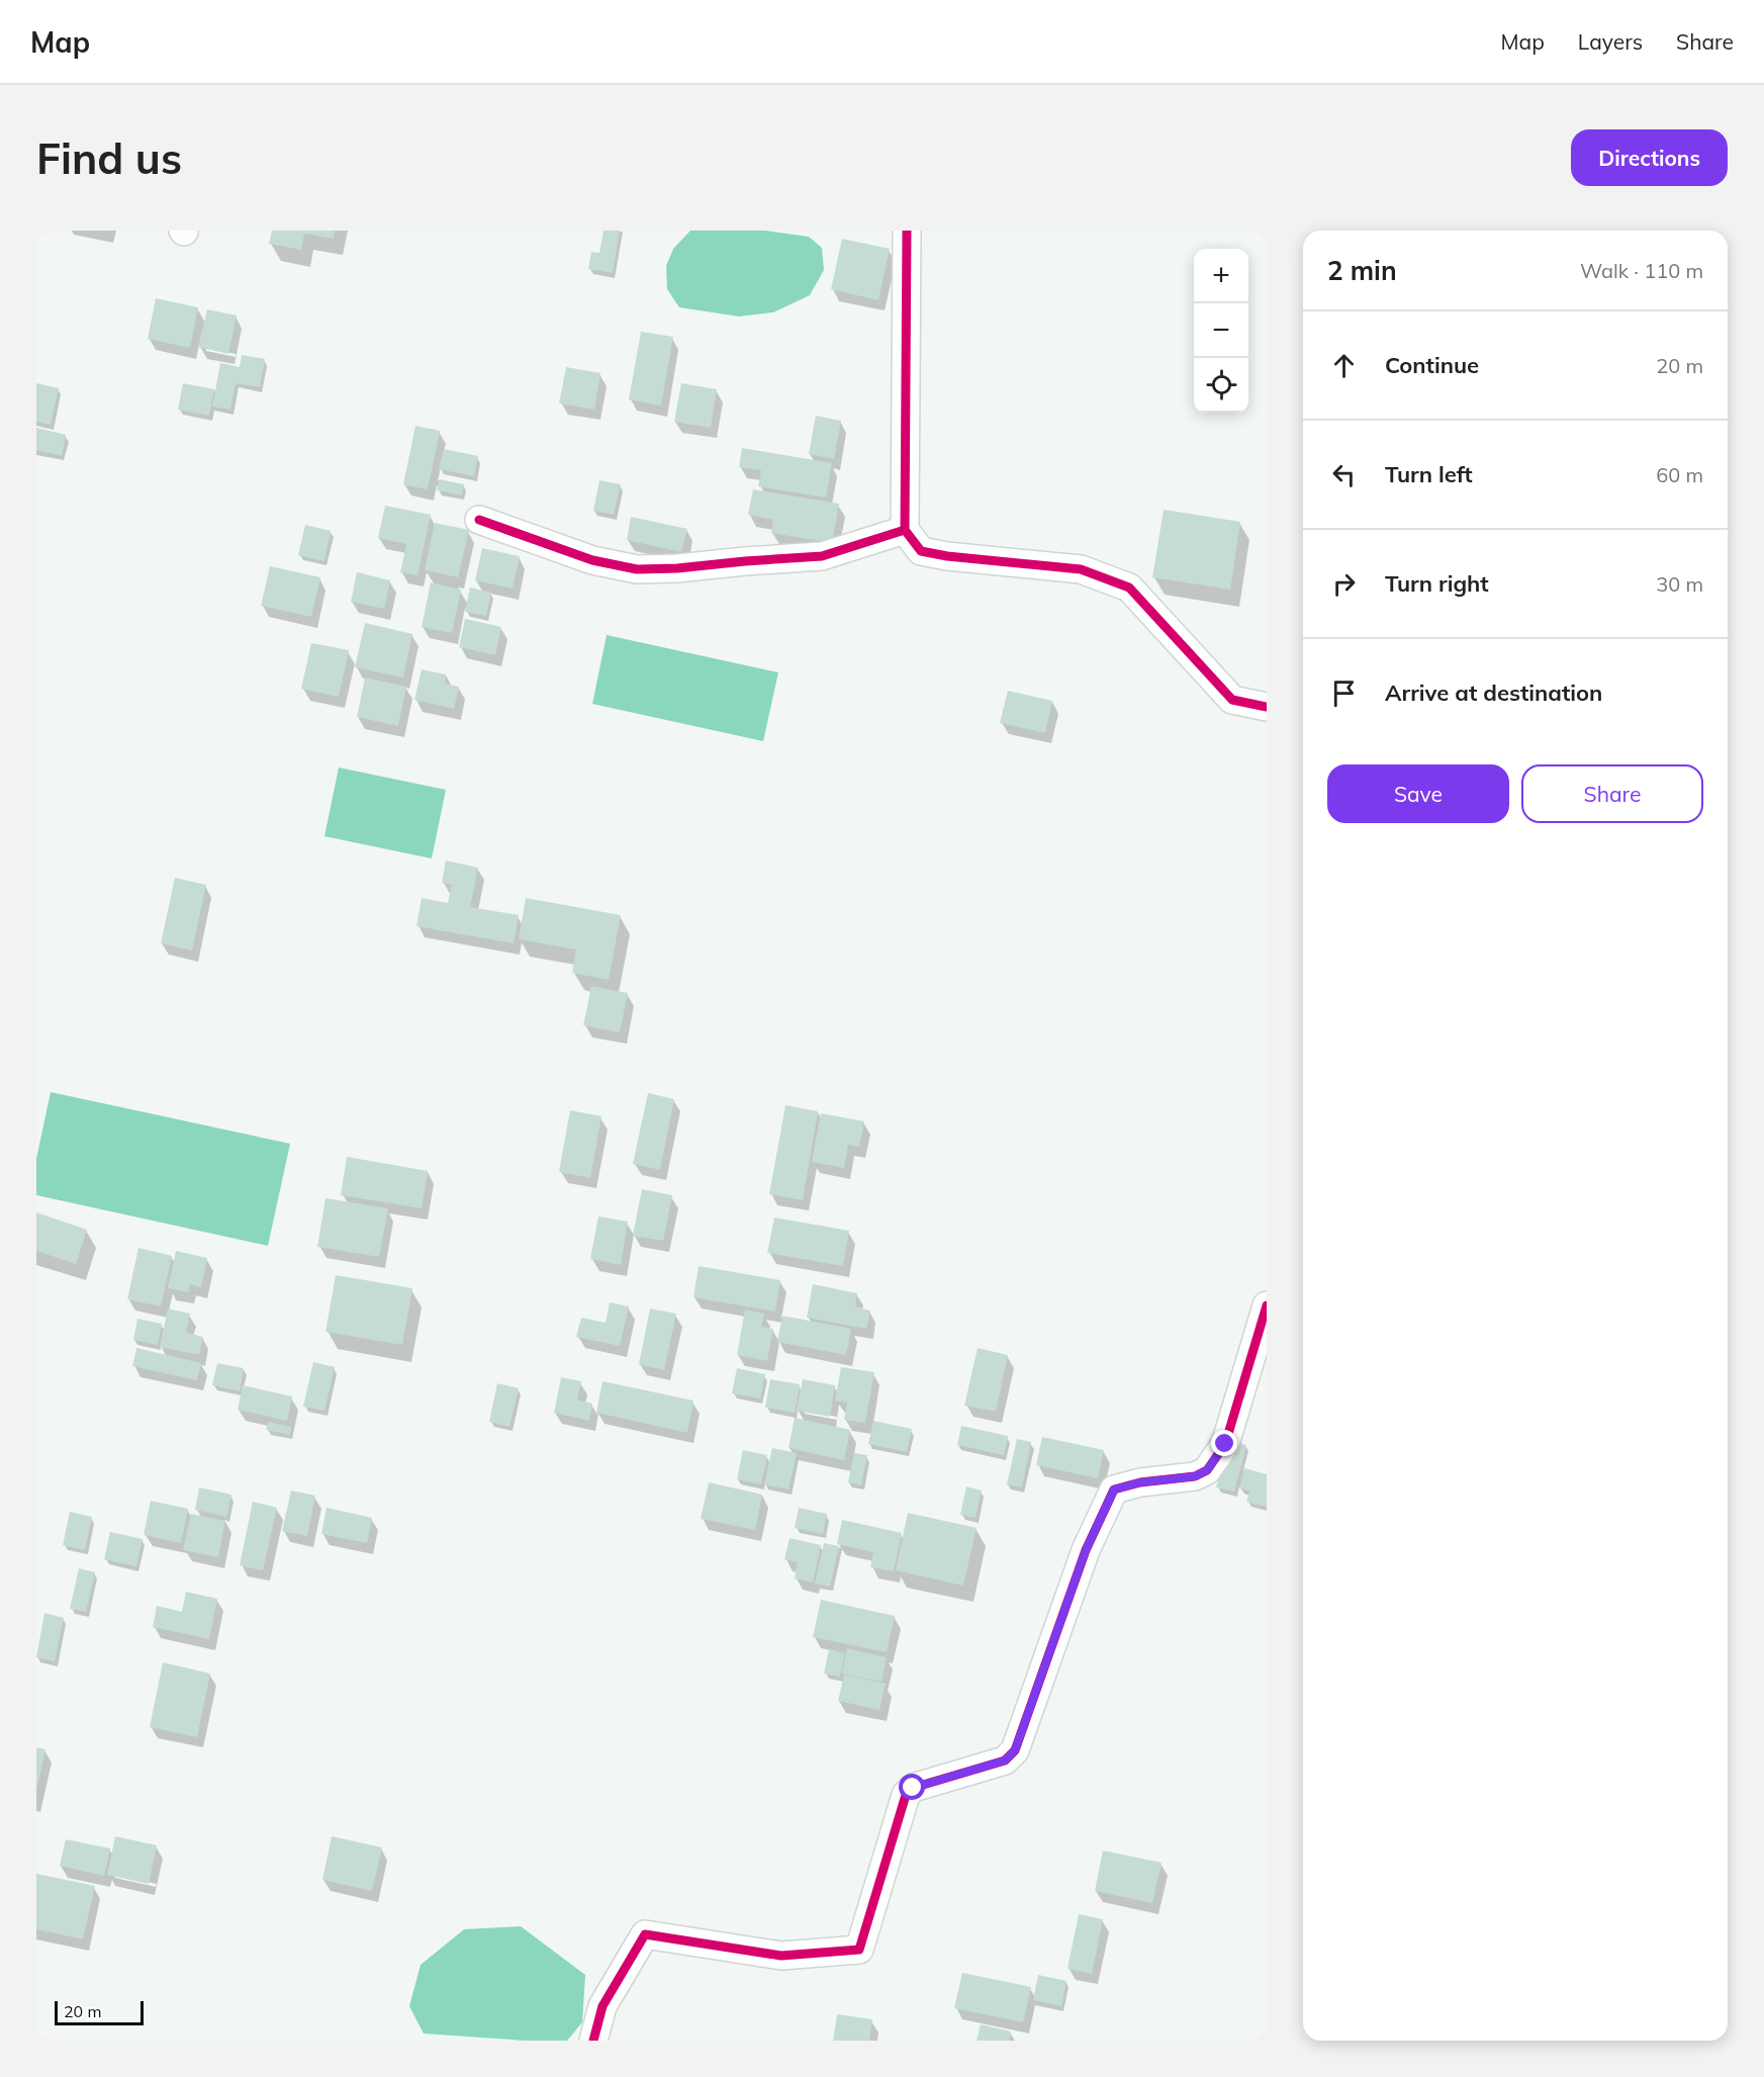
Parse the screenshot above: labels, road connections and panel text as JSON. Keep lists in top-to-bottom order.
{
  "scale_bar": "20 m",
  "page": {
    "header": "Map",
    "nav": ["Map", "Layers", "Share"],
    "buttons": [
      "Directions",
      ["Save", "Share"]
    ],
    "title": "Find us",
    "heading": ["2 min", "Walk · 110 m"],
    "map_buttons": ["+", "−"],
    "list": [
      ["Continue", "20 m"],
      ["Turn left", "60 m"],
      ["Turn right", "30 m"],
      "Arrive at destination"
    ],
    "scale": "20 m"
  }
}
